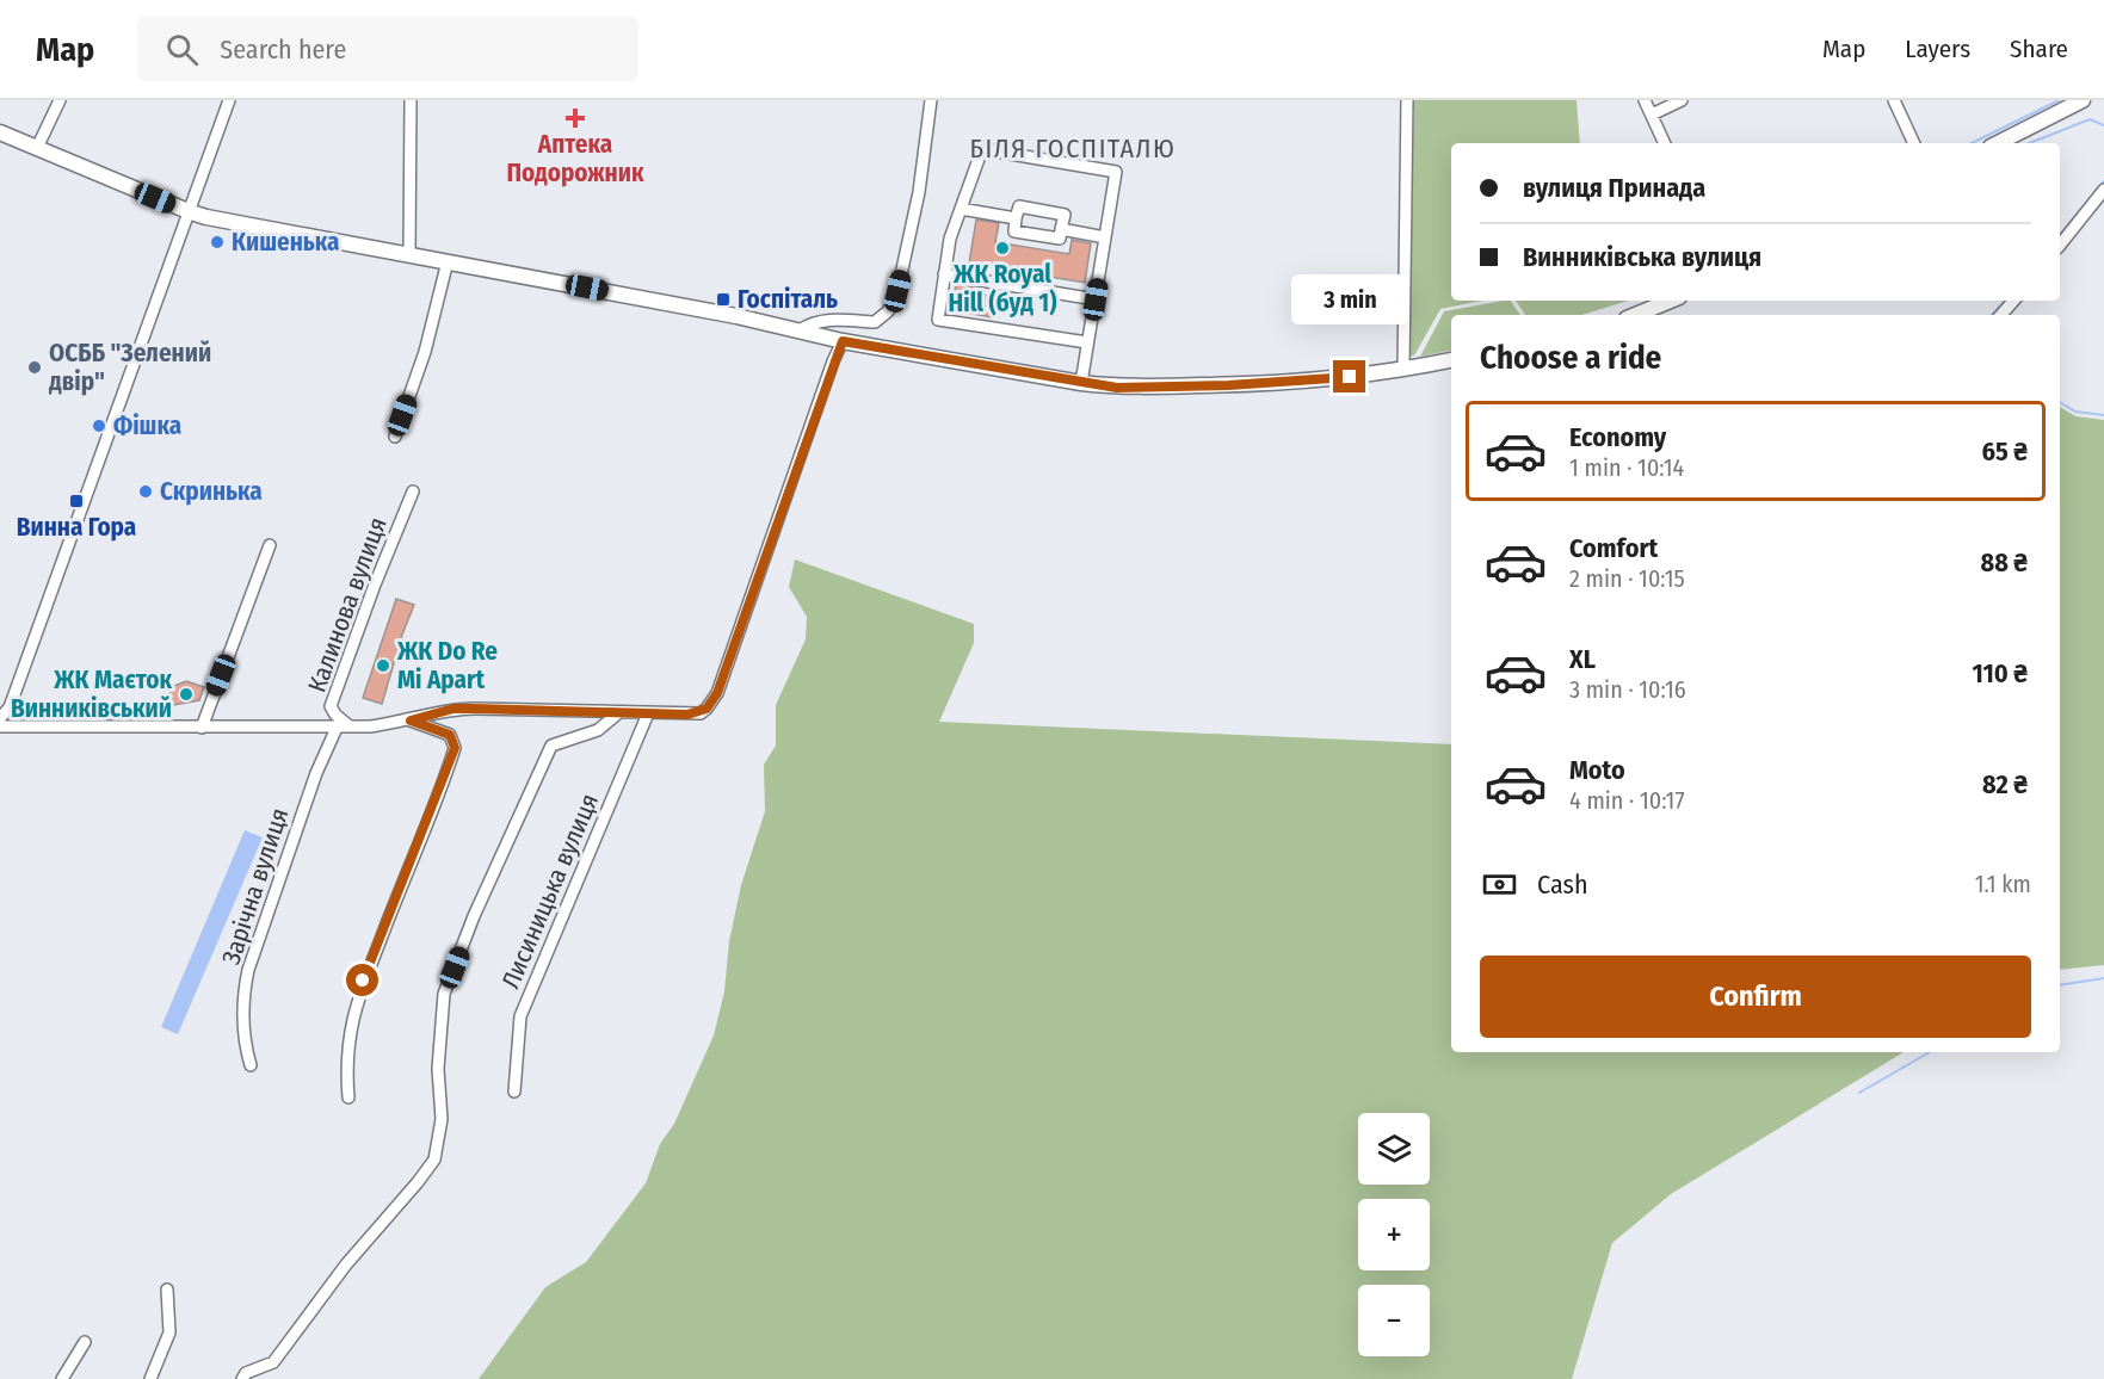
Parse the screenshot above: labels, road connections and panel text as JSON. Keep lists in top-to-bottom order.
{
  "streets": {
    "street": ["Калинова вулиця", "Зарічна вулиця", "Лисиницька вулиця"]
  },
  "districts": ["БІЛЯ ГОСПІТАЛЮ"],
  "places": {
    "health": ["Аптека Подорожник"],
    "other": [
      "Кишенька",
      "ЖК Royal Hill (буд 1)",
      "ОСББ \"Зелений двір\"",
      "Фішка",
      "Скринька",
      "ЖК Do Re Mi Apart",
      "ЖК Маєток Винниківський"
    ],
    "transit": ["Госпіталь", "Винна Гора"]
  },
  "page": {
    "header": "Map",
    "search": "Search here",
    "nav": ["Map", "Layers", "Share"],
    "banner": ["вулиця Принада", "Винниківська вулиця"],
    "bubble": "3 min",
    "heading": "Choose a ride",
    "list": [
      {
        "name": "Economy",
        "note": "1 min · 10:14",
        "value": "65 ₴"
      },
      {
        "name": "Comfort",
        "note": "2 min · 10:15",
        "value": "88 ₴"
      },
      {
        "name": "XL",
        "note": "3 min · 10:16",
        "value": "110 ₴"
      },
      {
        "name": "Moto",
        "note": "4 min · 10:17",
        "value": "82 ₴"
      }
    ],
    "pay": ["Cash", "1.1 km"],
    "buttons": "Confirm",
    "map_buttons": ["+", "−"]
  }
}
